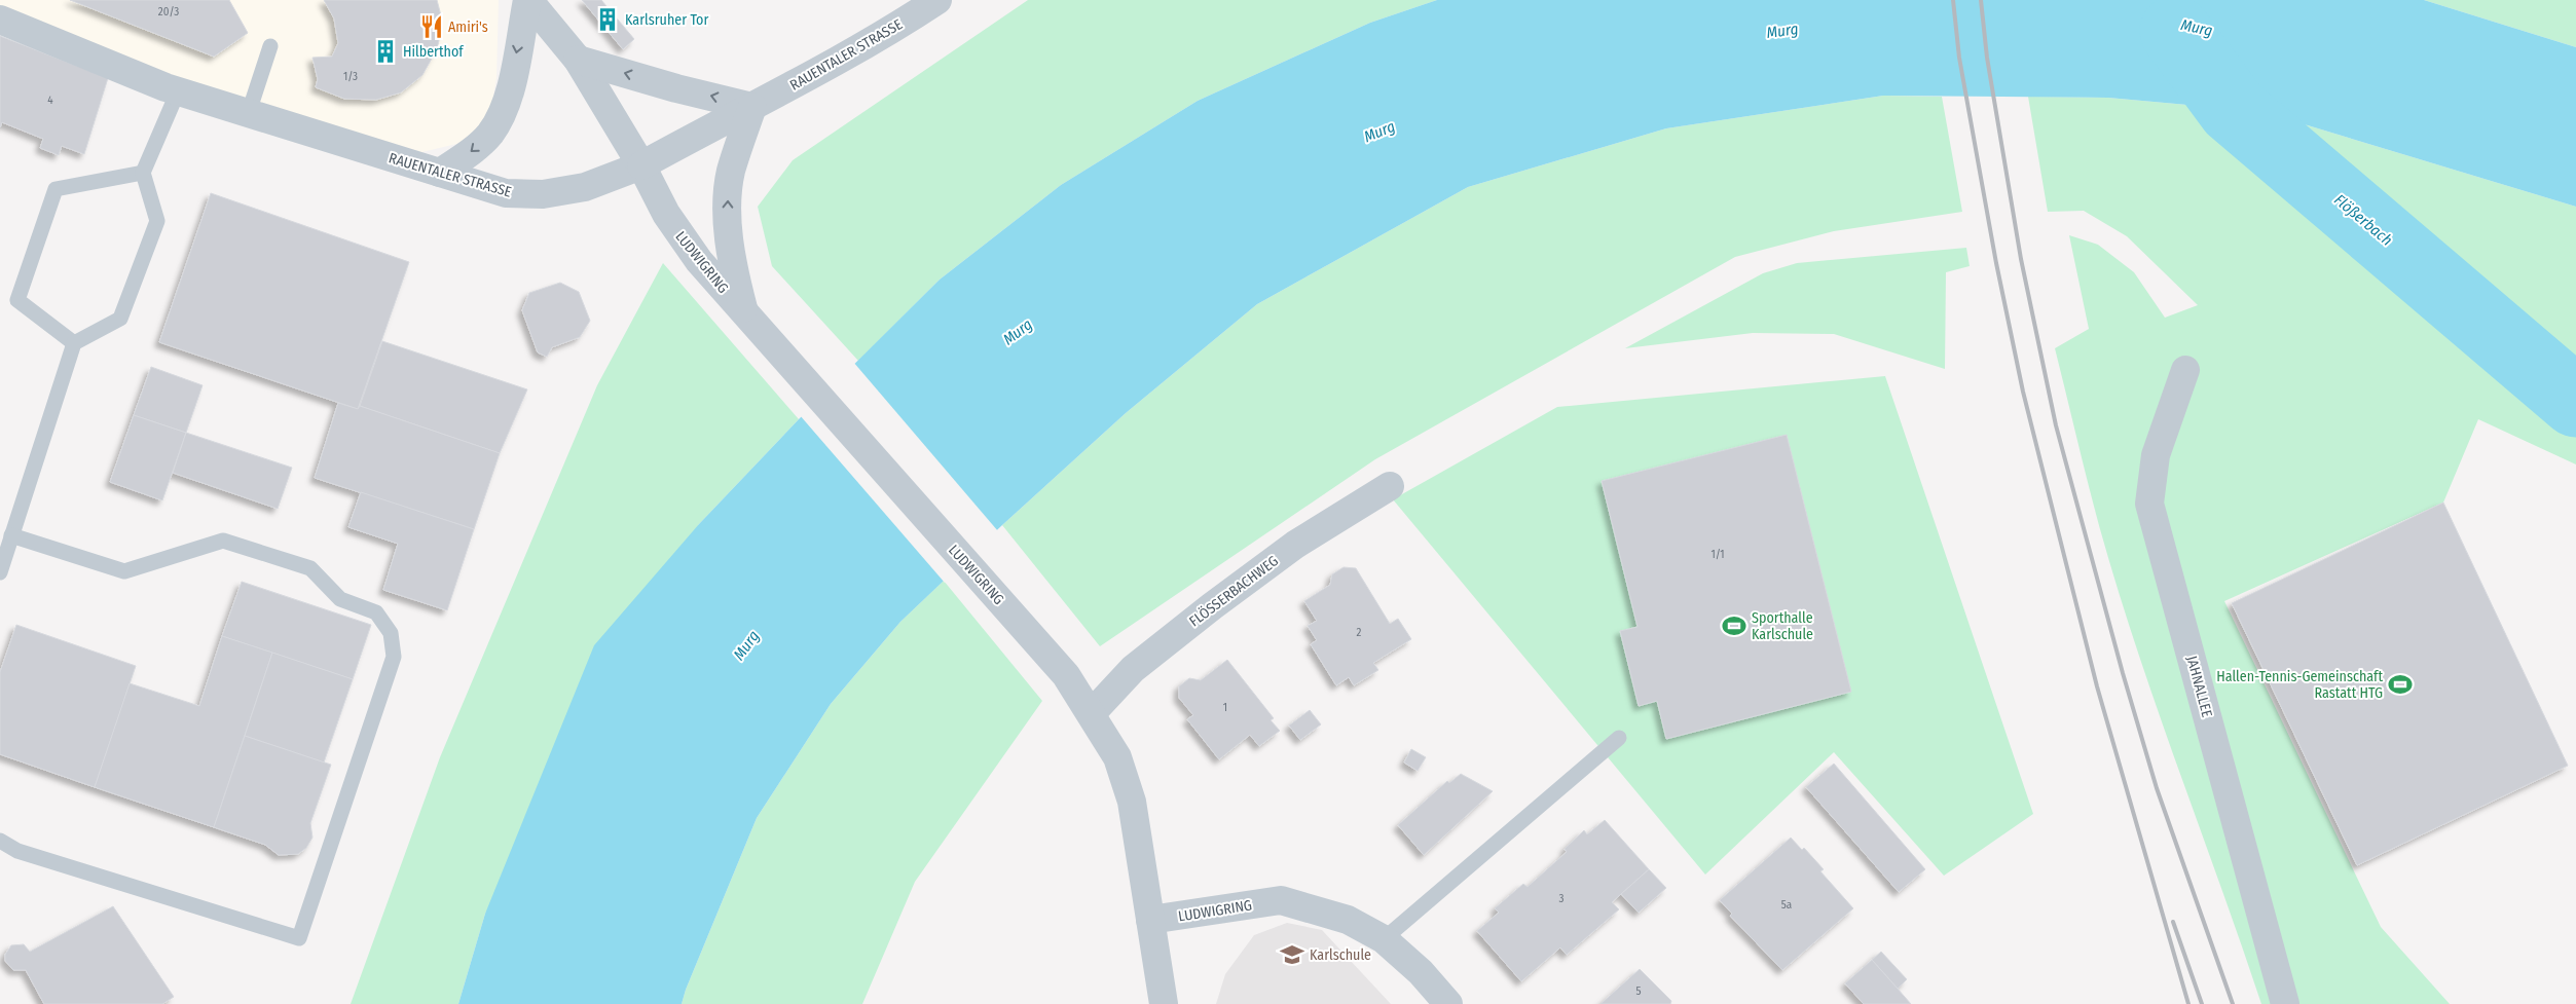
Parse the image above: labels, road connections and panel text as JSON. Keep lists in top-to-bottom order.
{
  "streets": {
    "street": [
      "RAUENTALER STRASSE",
      "LUDWIGRING",
      "FLÖSSERBACHWEG",
      "JAHNALLEE"
    ]
  },
  "crossings": [
    ["RAUENTALER STRASSE", "LUDWIGRING"],
    ["LUDWIGRING", "FLÖSSERBACHWEG"]
  ],
  "water": ["Murg", "Flößerbach"],
  "places": {
    "building": ["Karlsruher Tor", "Hilberthof"],
    "restaurant": ["Amiri's"],
    "sports": ["Sporthalle Karlschule", "Hallen-Tennis-Gemeinschaft Rastatt HTG"],
    "school or university": ["Karlschule"]
  },
  "house_numbers": [
    "20/3",
    "1/3",
    "4",
    "1/1",
    "2",
    "1",
    "3",
    "5a",
    "5"
  ]
}
